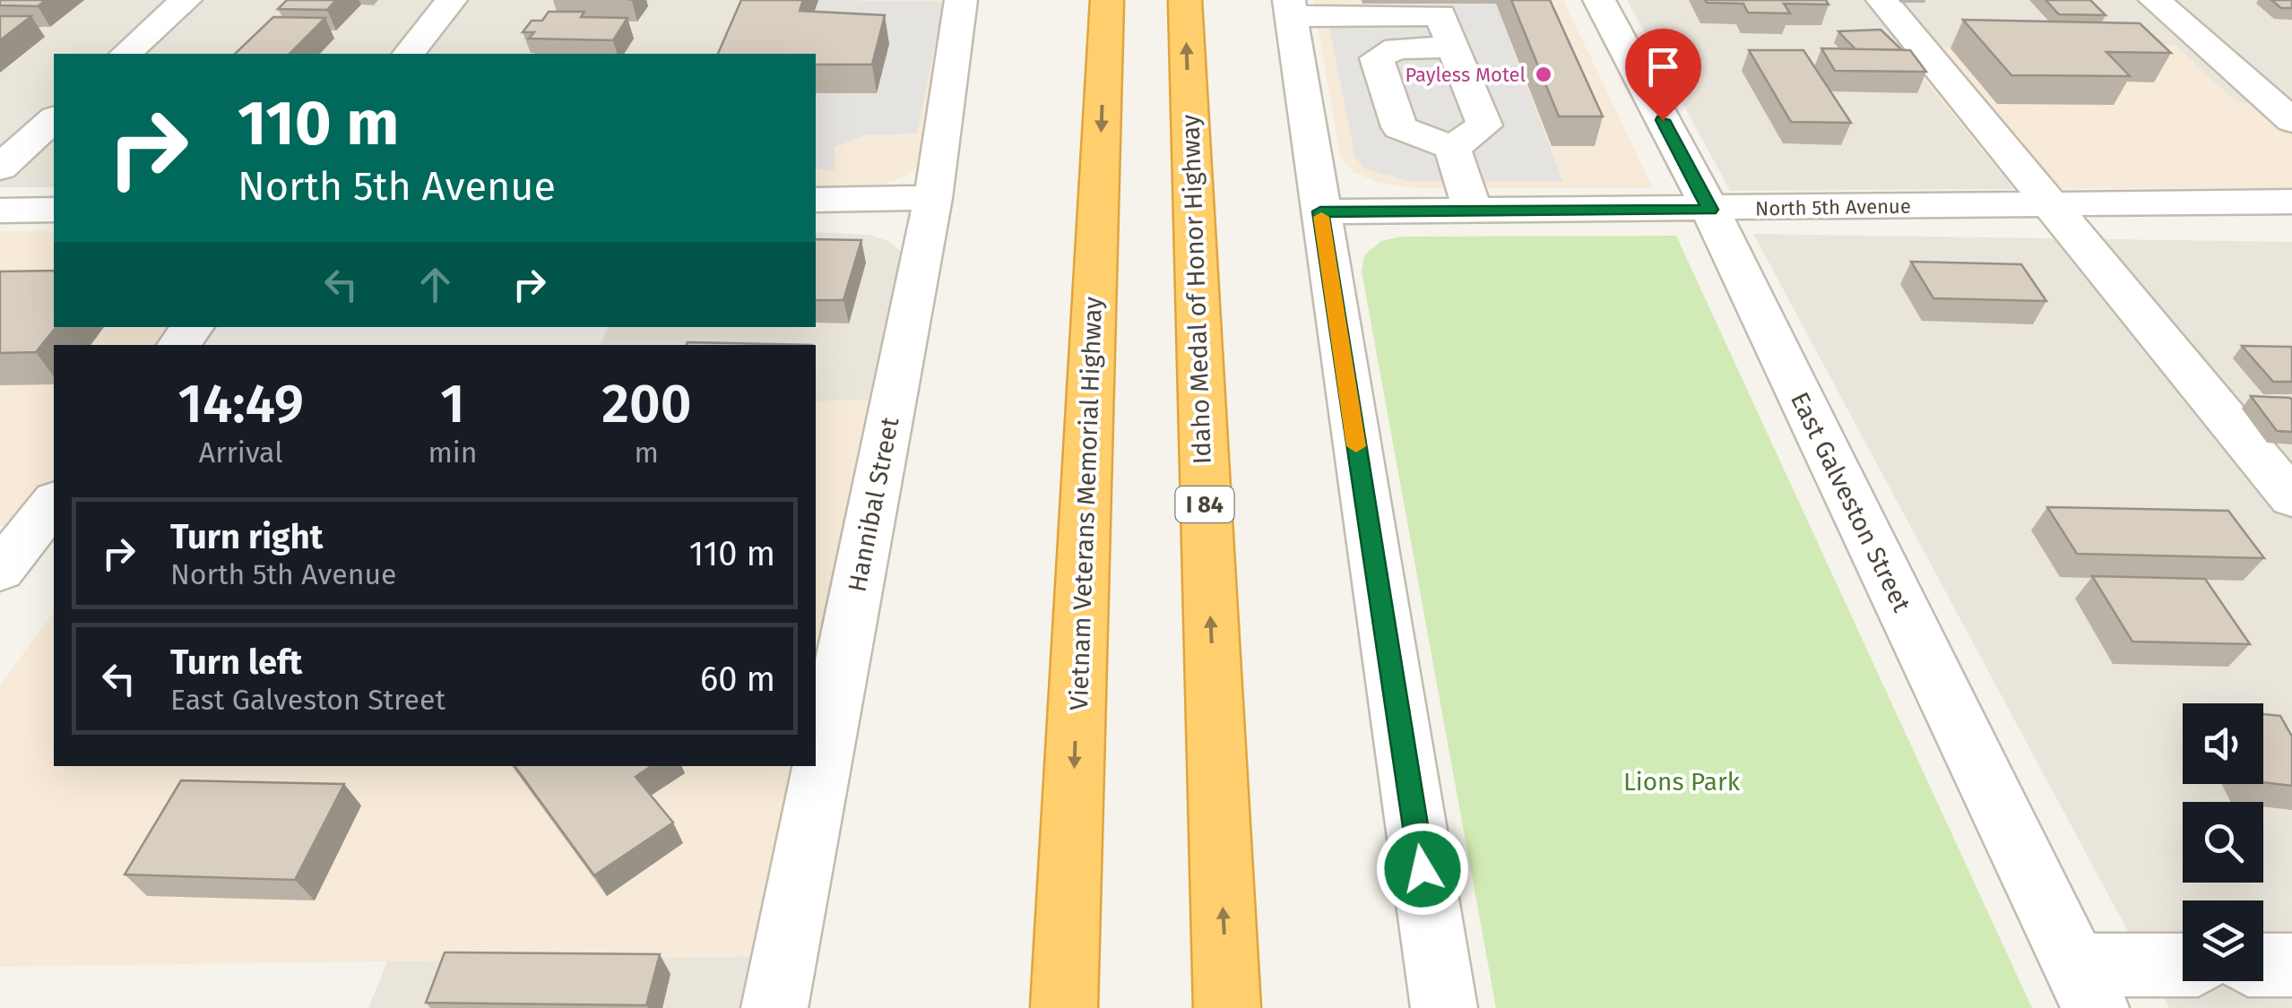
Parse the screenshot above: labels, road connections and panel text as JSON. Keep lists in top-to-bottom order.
{
  "streets": {
    "highway": ["Idaho Medal of Honor Highway", "Vietnam Veterans Memorial Highway", "I 84"],
    "street": ["North 5th Avenue", "East Galveston Street", "Hannibal Street"]
  },
  "crossings": [
    ["North 5th Avenue", "East Galveston Street"]
  ],
  "one_way": ["Idaho Medal of Honor Highway", "Vietnam Veterans Memorial Highway"],
  "parks": ["Lions Park"],
  "places": ["Payless Motel"],
  "page": {
    "turn": ["110 m", "North 5th Avenue"],
    "eta": [
      "14:49",
      "Arrival",
      "1",
      "min",
      "200",
      "m"
    ],
    "list": [
      {
        "name": "Turn right",
        "note": "North 5th Avenue",
        "value": "110 m"
      },
      {
        "name": "Turn left",
        "note": "East Galveston Street",
        "value": "60 m"
      }
    ]
  }
}
